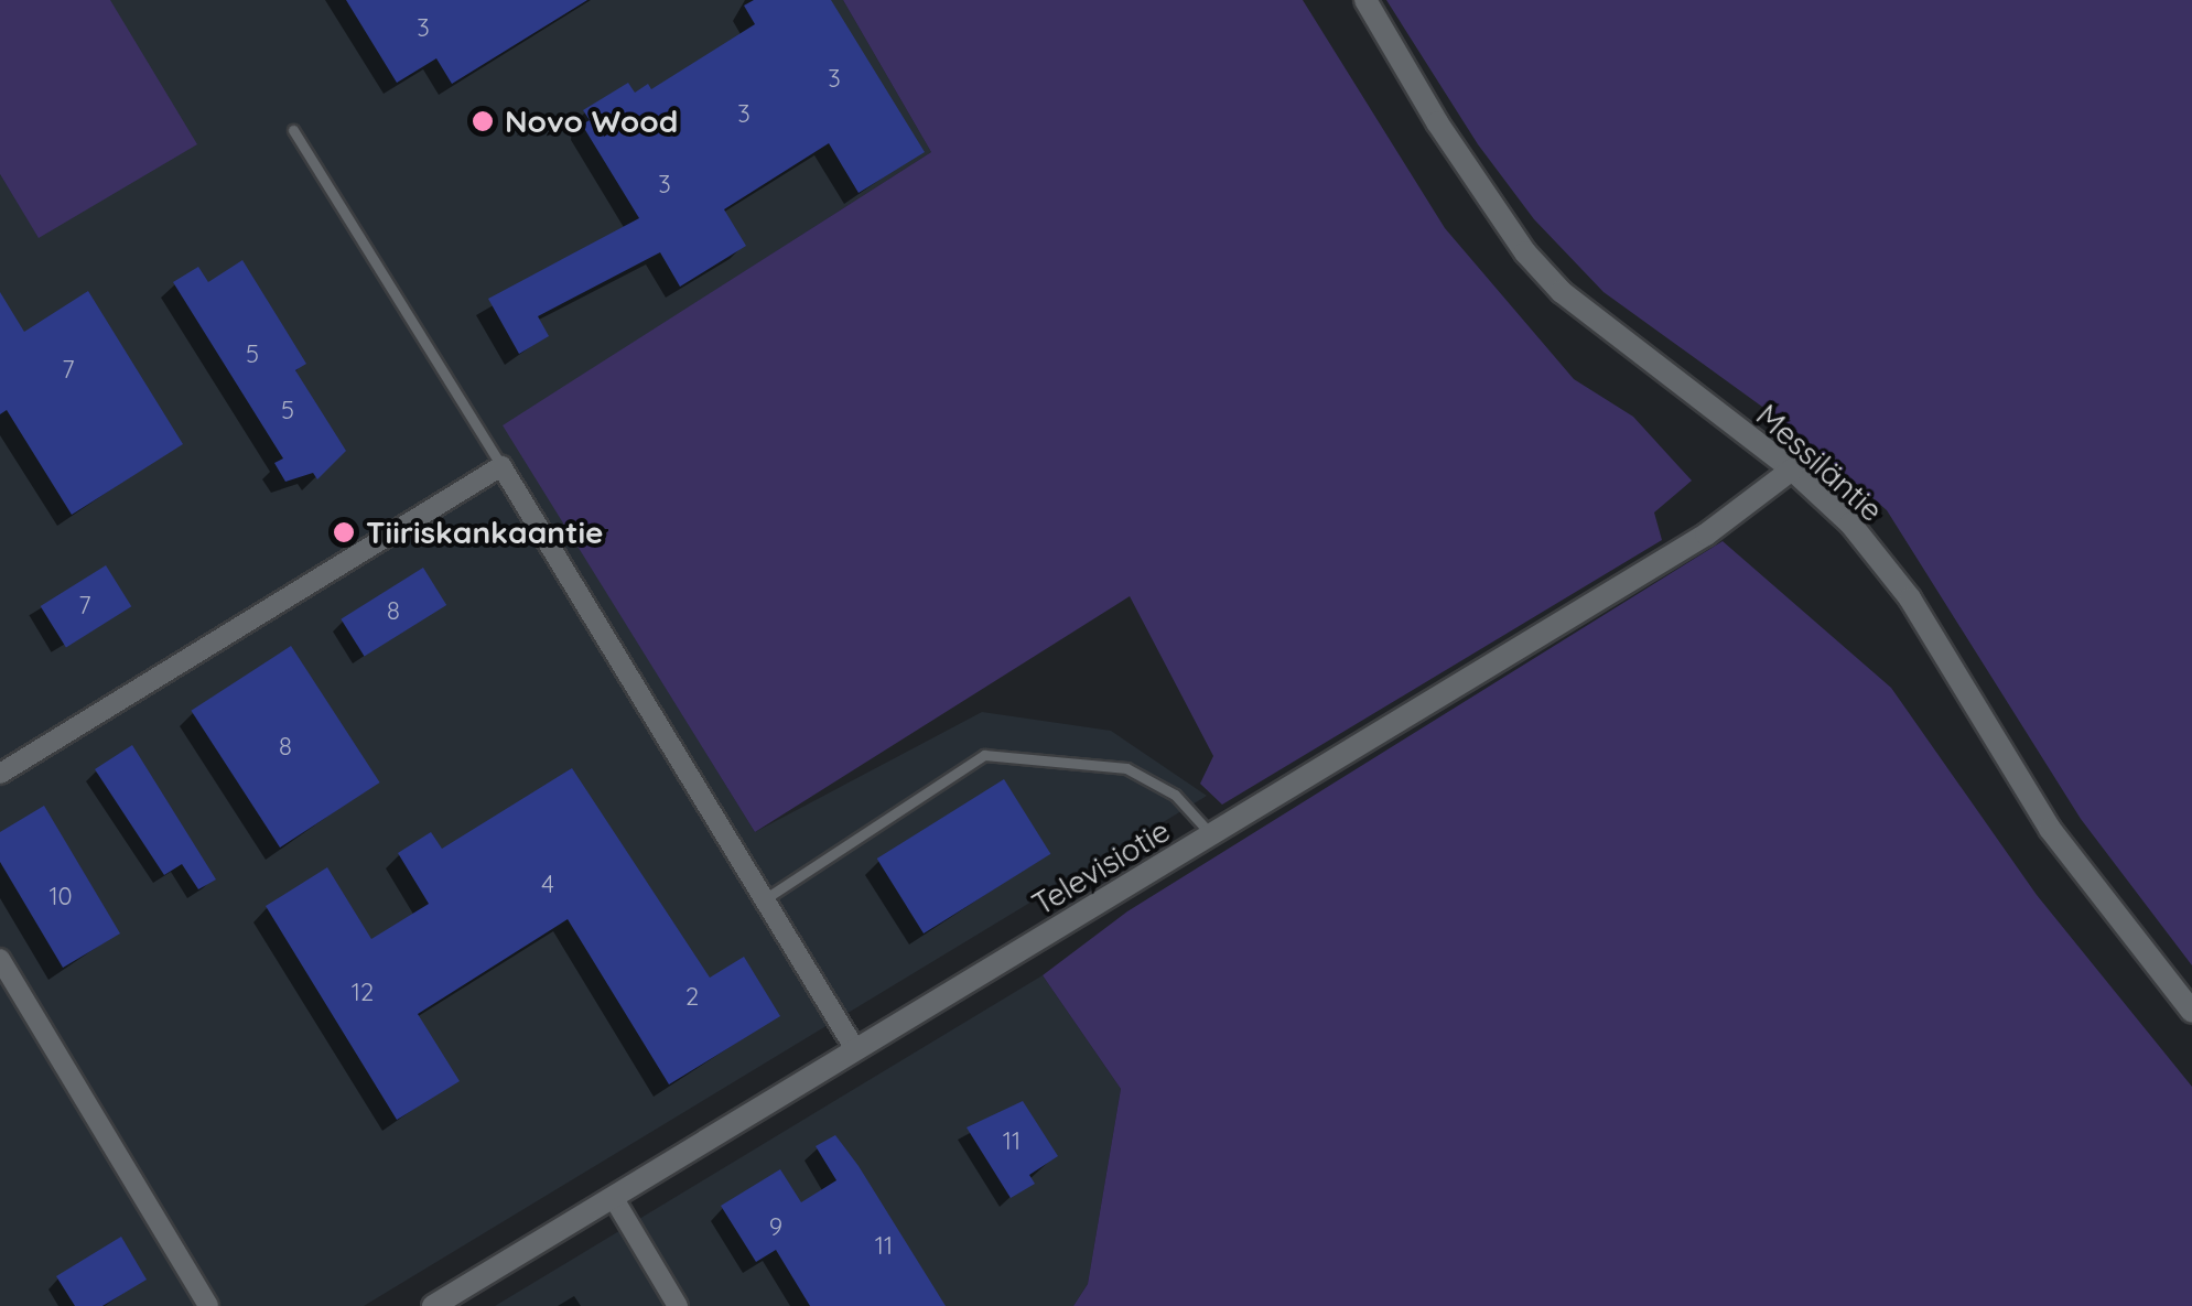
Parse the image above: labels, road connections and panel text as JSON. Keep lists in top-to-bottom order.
{
  "streets": {
    "street": ["Messiläntie", "Televisiotie"]
  },
  "crossings": [
    ["Messiläntie", "Televisiotie"]
  ],
  "places": ["Novo Wood", "Tiiriskankaantie"],
  "house_numbers": [
    "3",
    "3",
    "3",
    "3",
    "5",
    "7",
    "5",
    "7",
    "8",
    "8",
    "4",
    "10",
    "12",
    "2",
    "11",
    "9",
    "11"
  ]
}
